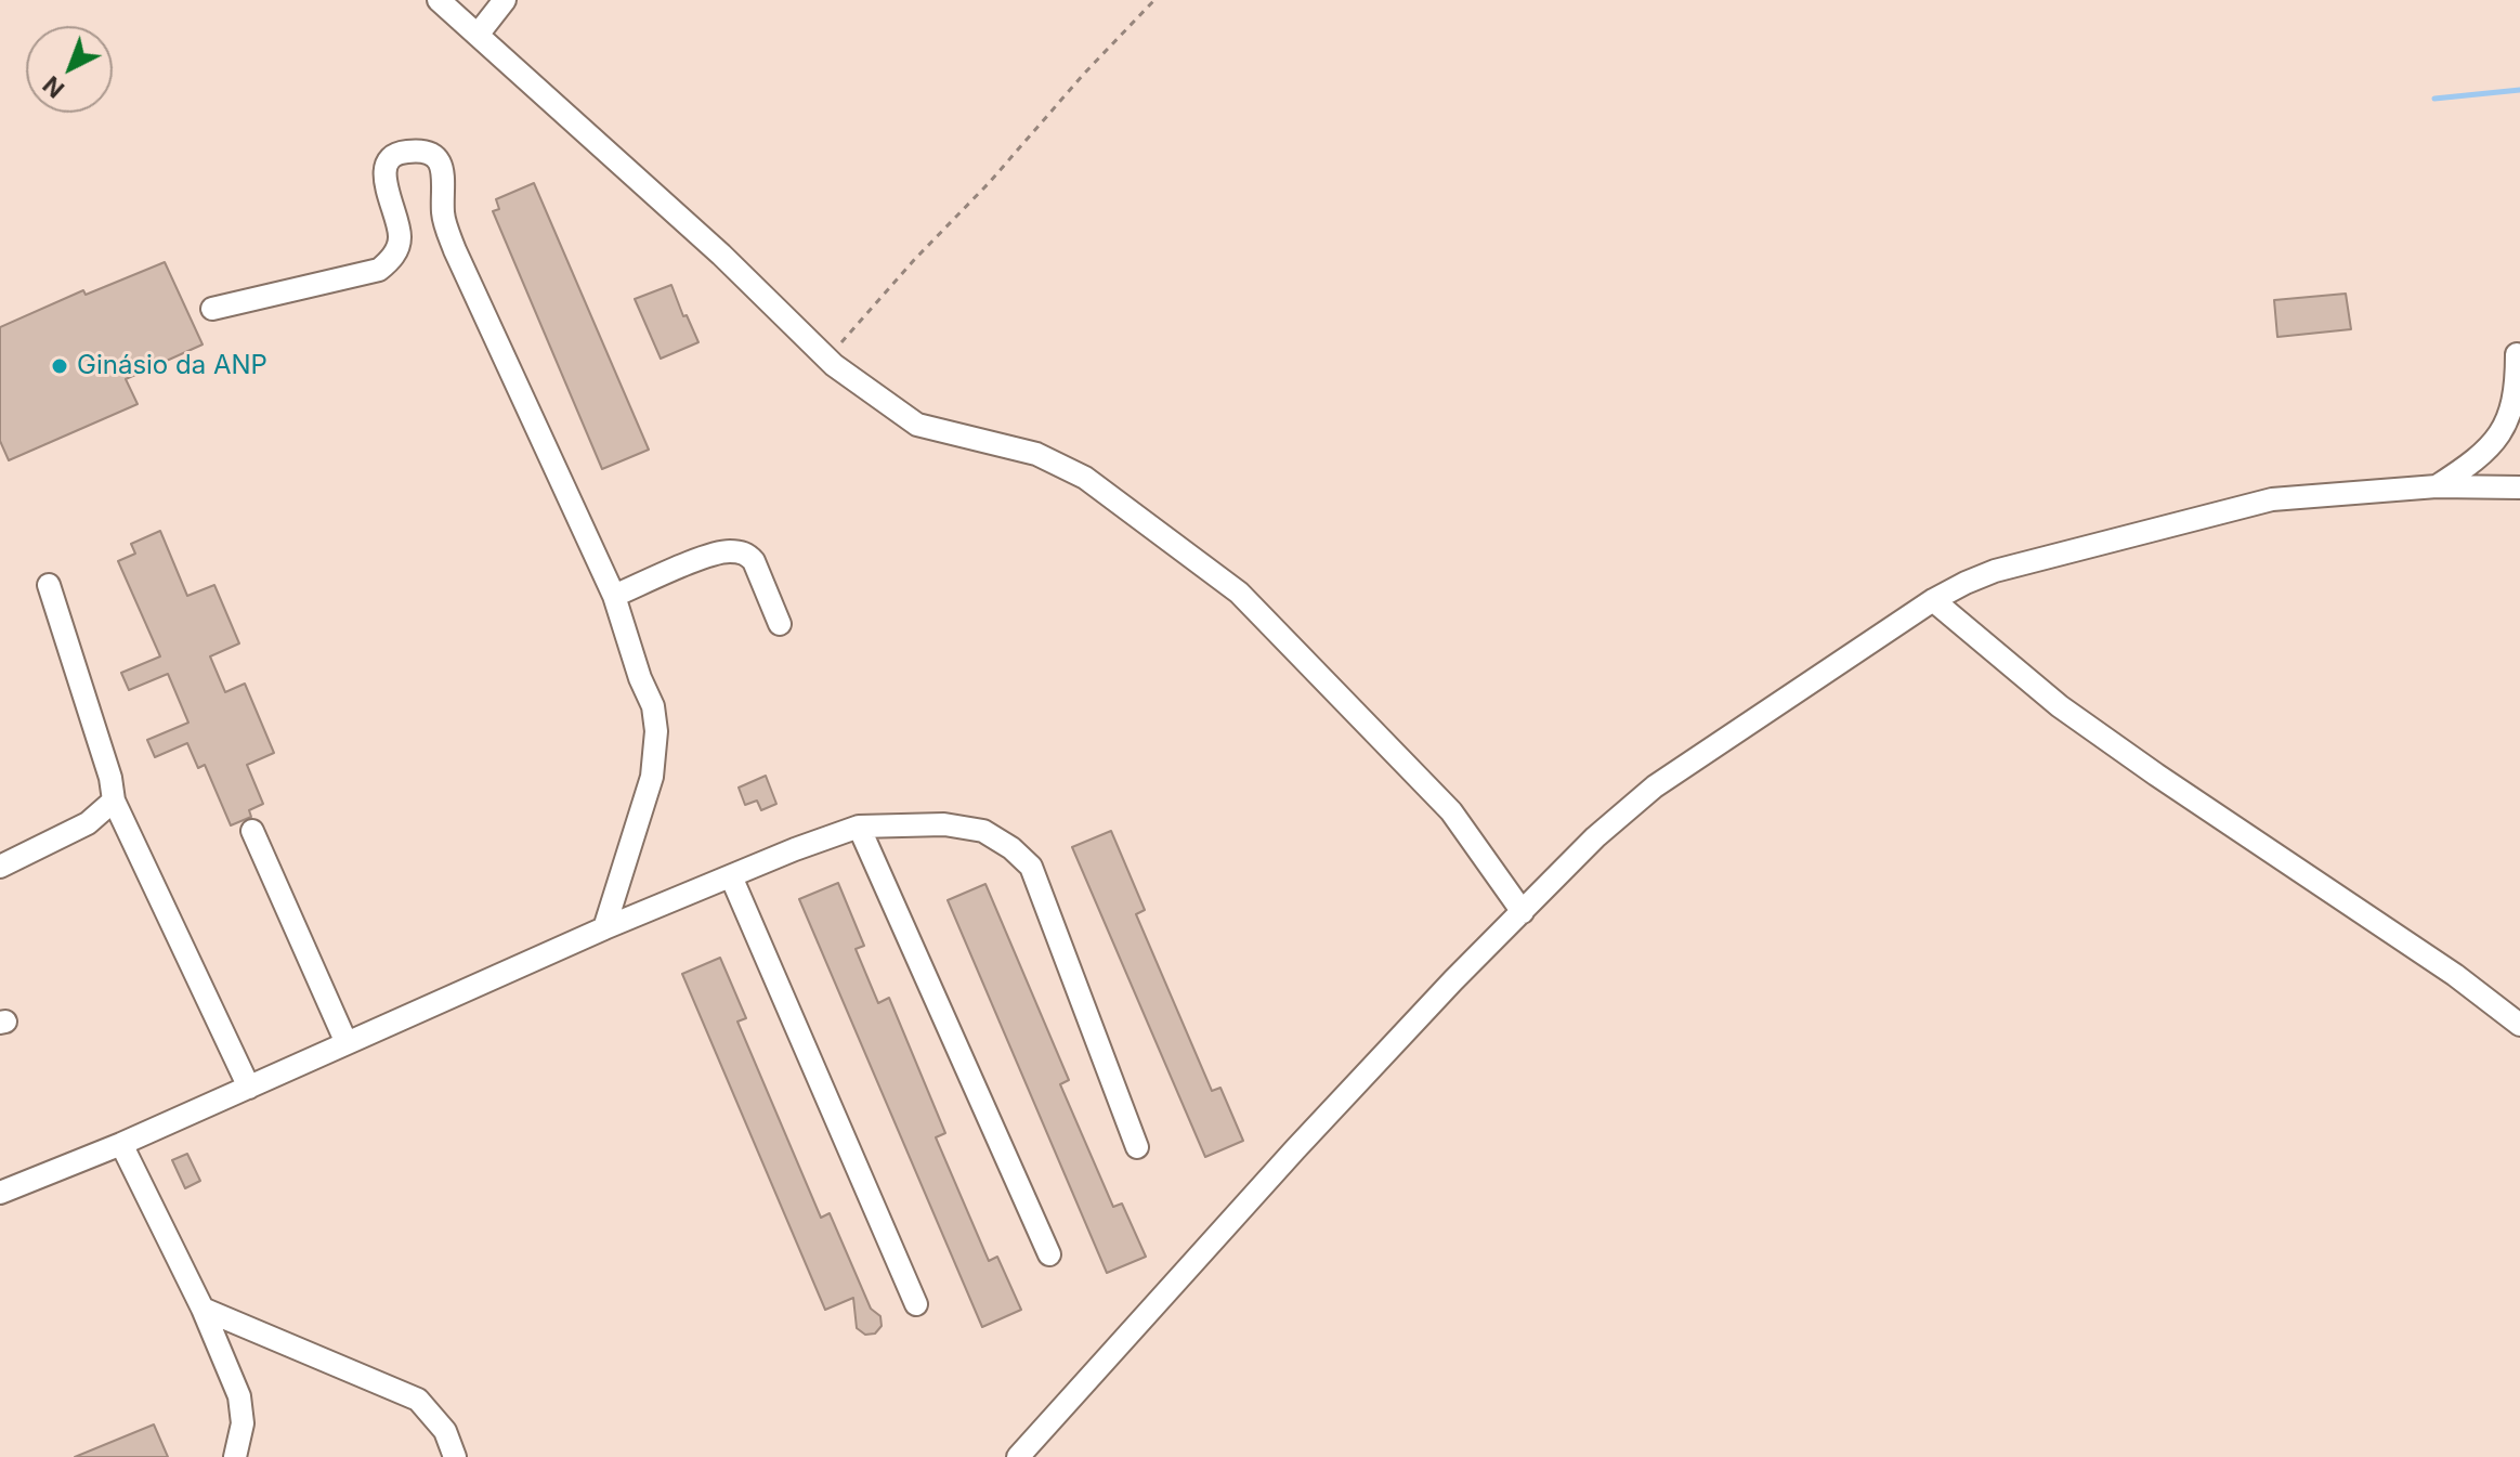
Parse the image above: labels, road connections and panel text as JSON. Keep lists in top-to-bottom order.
{
  "places": ["Ginásio da ANP"],
  "north": "bottom left"
}
